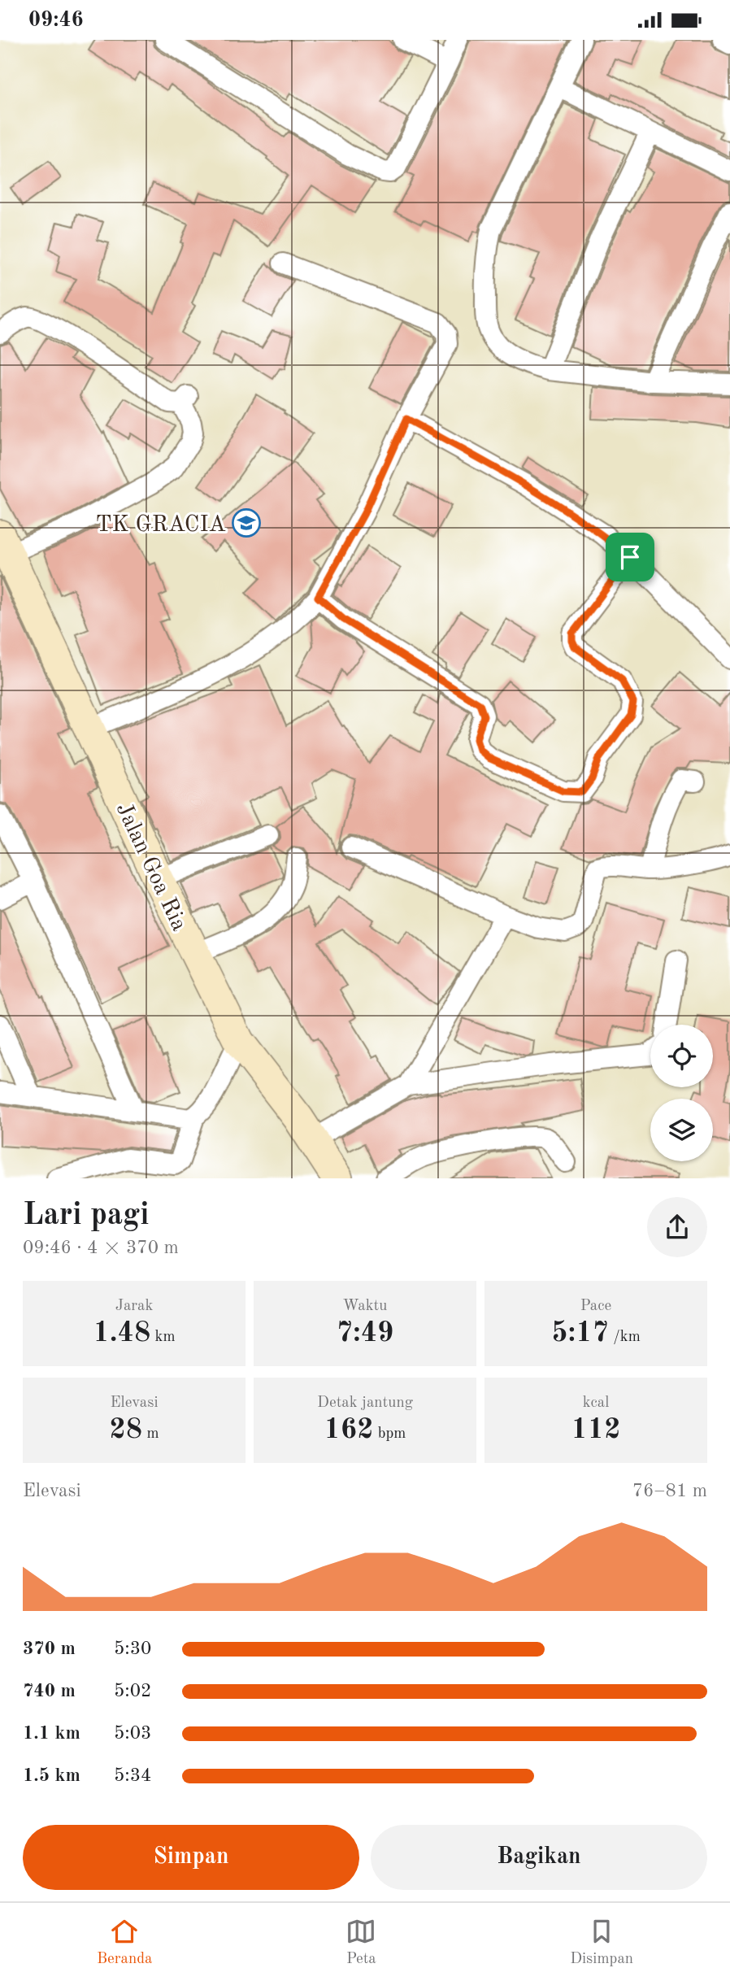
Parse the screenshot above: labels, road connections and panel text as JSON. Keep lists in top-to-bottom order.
{
  "streets": {
    "main road": ["Jalan Goa Ria"]
  },
  "places": {
    "school or university": ["TK GRACIA"]
  },
  "page": {
    "status": "09:46",
    "heading": ["Lari pagi", "09:46 · 4 × 370 m"],
    "stats": [
      ["Jarak", "1.48 km"],
      ["Waktu", "7:49"],
      ["Pace", "5:17 /km"],
      ["Elevasi", "28 m"],
      ["Detak jantung", "162 bpm"],
      ["kcal", "112"]
    ],
    "chart": ["Elevasi", "76–81 m"],
    "list": [
      {
        "name": "370 m",
        "note": "5:30"
      },
      {
        "name": "740 m",
        "note": "5:02"
      },
      {
        "name": "1.1 km",
        "note": "5:03"
      },
      {
        "name": "1.5 km",
        "note": "5:34"
      }
    ],
    "buttons": ["Simpan", "Bagikan"],
    "tabs": ["Beranda", "Peta", "Disimpan"]
  }
}
